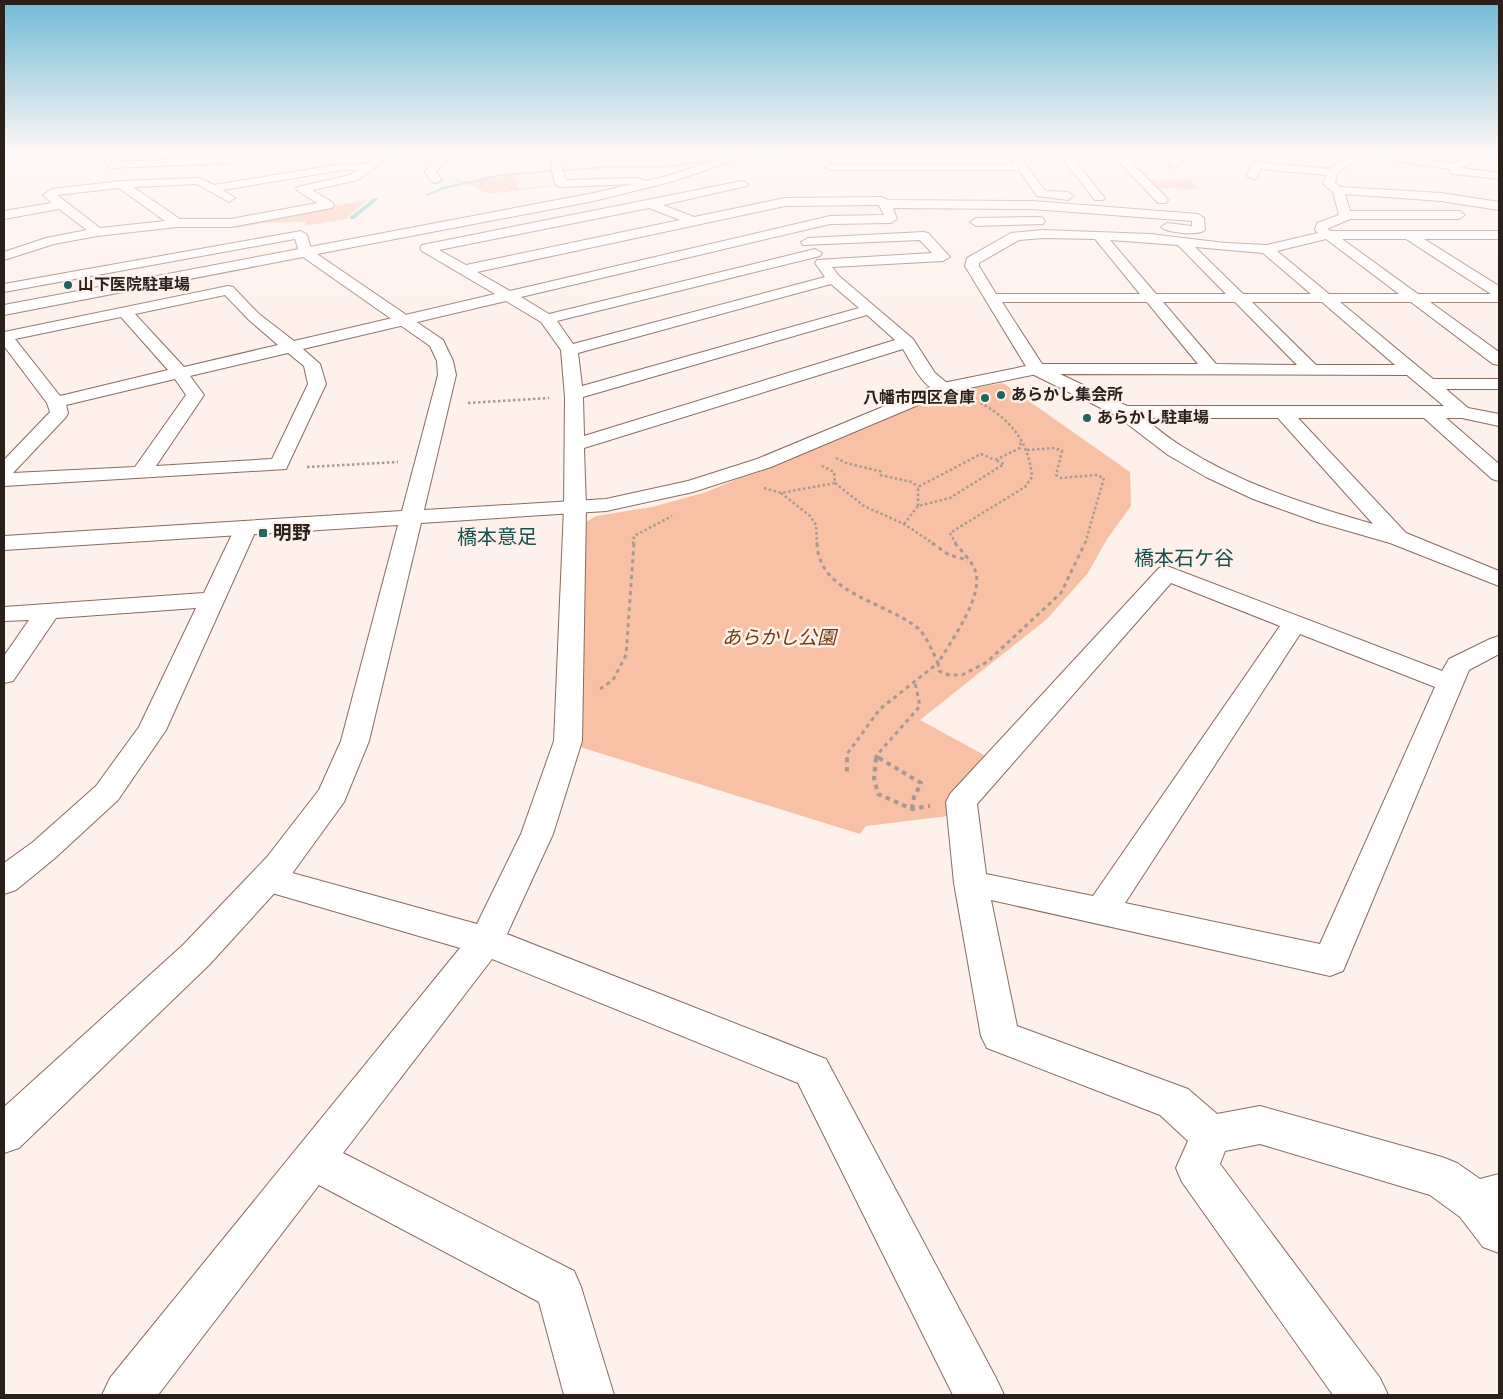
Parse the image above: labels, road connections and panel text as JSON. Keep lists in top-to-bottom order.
{
  "districts": ["橋本意足", "橋本石ケ谷"],
  "parks": ["あらかし公園"],
  "places": {
    "other": [
      "山下医院駐車場",
      "あらかし集会所",
      "八幡市四区倉庫",
      "あらかし駐車場"
    ],
    "transit": ["明野"]
  }
}
